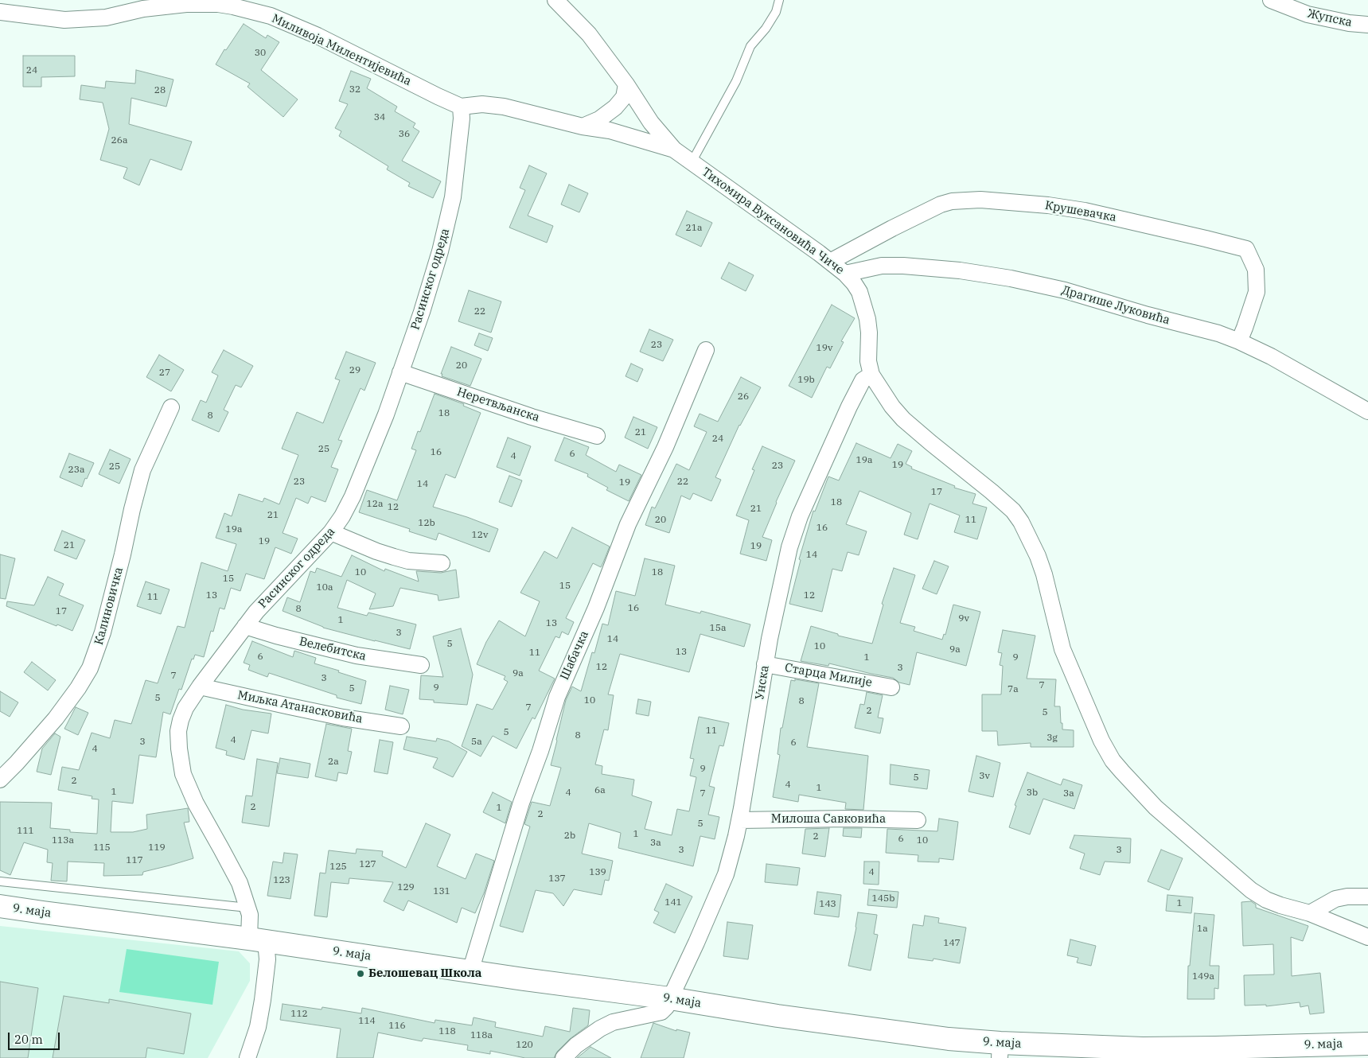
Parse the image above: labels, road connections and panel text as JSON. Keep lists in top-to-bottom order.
{
  "streets": {
    "main road": ["9. маја"],
    "street": [
      "Жупска",
      "Миливоја Милентијевића",
      "Крушевачка",
      "Тихомира Вуксановића Чиче",
      "Расинског одреда",
      "Драгише Луковића",
      "Неретвљанска",
      "Калиновичка",
      "Велебитска",
      "Шабачка",
      "Старца Милије",
      "Унска",
      "Миљка Атанасковића",
      "Милоша Савковића"
    ]
  },
  "crossings": [
    ["Миливоја Милентијевића", "Расинског одреда"],
    ["Крушевачка", "Тихомира Вуксановића Чиче"],
    ["Крушевачка", "Драгише Луковића"],
    ["Тихомира Вуксановића Чиче", "Драгише Луковића"],
    ["Тихомира Вуксановића Чиче", "Унска"],
    ["Расинског одреда", "Неретвљанска"],
    ["Расинског одреда", "Велебитска"],
    ["Расинског одреда", "Миљка Атанасковића"],
    ["Расинског одреда", "9. маја"],
    ["Шабачка", "9. маја"],
    ["Старца Милије", "Унска"],
    ["Унска", "Милоша Савковића"],
    ["Унска", "9. маја"]
  ],
  "places": ["Белошевац Школа"],
  "house_numbers": [
    "30",
    "24",
    "32",
    "28",
    "34",
    "36",
    "26a",
    "21a",
    "22",
    "23",
    "19v",
    "20",
    "29",
    "27",
    "19b",
    "26",
    "18",
    "8",
    "21",
    "24",
    "25",
    "16",
    "6",
    "4",
    "19a",
    "19",
    "23",
    "25",
    "23a",
    "23",
    "22",
    "19",
    "14",
    "17",
    "18",
    "12a",
    "12",
    "21",
    "21",
    "20",
    "11",
    "12b",
    "16",
    "19a",
    "12v",
    "19",
    "21",
    "19",
    "14",
    "10",
    "18",
    "15",
    "15",
    "10a",
    "13",
    "12",
    "11",
    "16",
    "8",
    "17",
    "9v",
    "1",
    "13",
    "15a",
    "3",
    "14",
    "5",
    "10",
    "9a",
    "13",
    "11",
    "6",
    "1",
    "9",
    "12",
    "3",
    "9a",
    "7",
    "3",
    "7",
    "9",
    "5",
    "7a",
    "5",
    "10",
    "8",
    "7",
    "2",
    "5",
    "11",
    "5",
    "8",
    "3g",
    "4",
    "3",
    "5a",
    "6",
    "4",
    "2a",
    "9",
    "3v",
    "5",
    "2",
    "4",
    "1",
    "6a",
    "1",
    "4",
    "3b",
    "7",
    "3a",
    "2",
    "1",
    "2",
    "5",
    "111",
    "1",
    "2b",
    "2",
    "6",
    "113a",
    "10",
    "3a",
    "115",
    "119",
    "3",
    "3",
    "117",
    "127",
    "125",
    "139",
    "4",
    "137",
    "123",
    "129",
    "131",
    "145b",
    "141",
    "1",
    "143",
    "1a",
    "147",
    "149a",
    "112",
    "114",
    "116",
    "118",
    "118a",
    "120"
  ],
  "scale_bar": "20 m"
}
